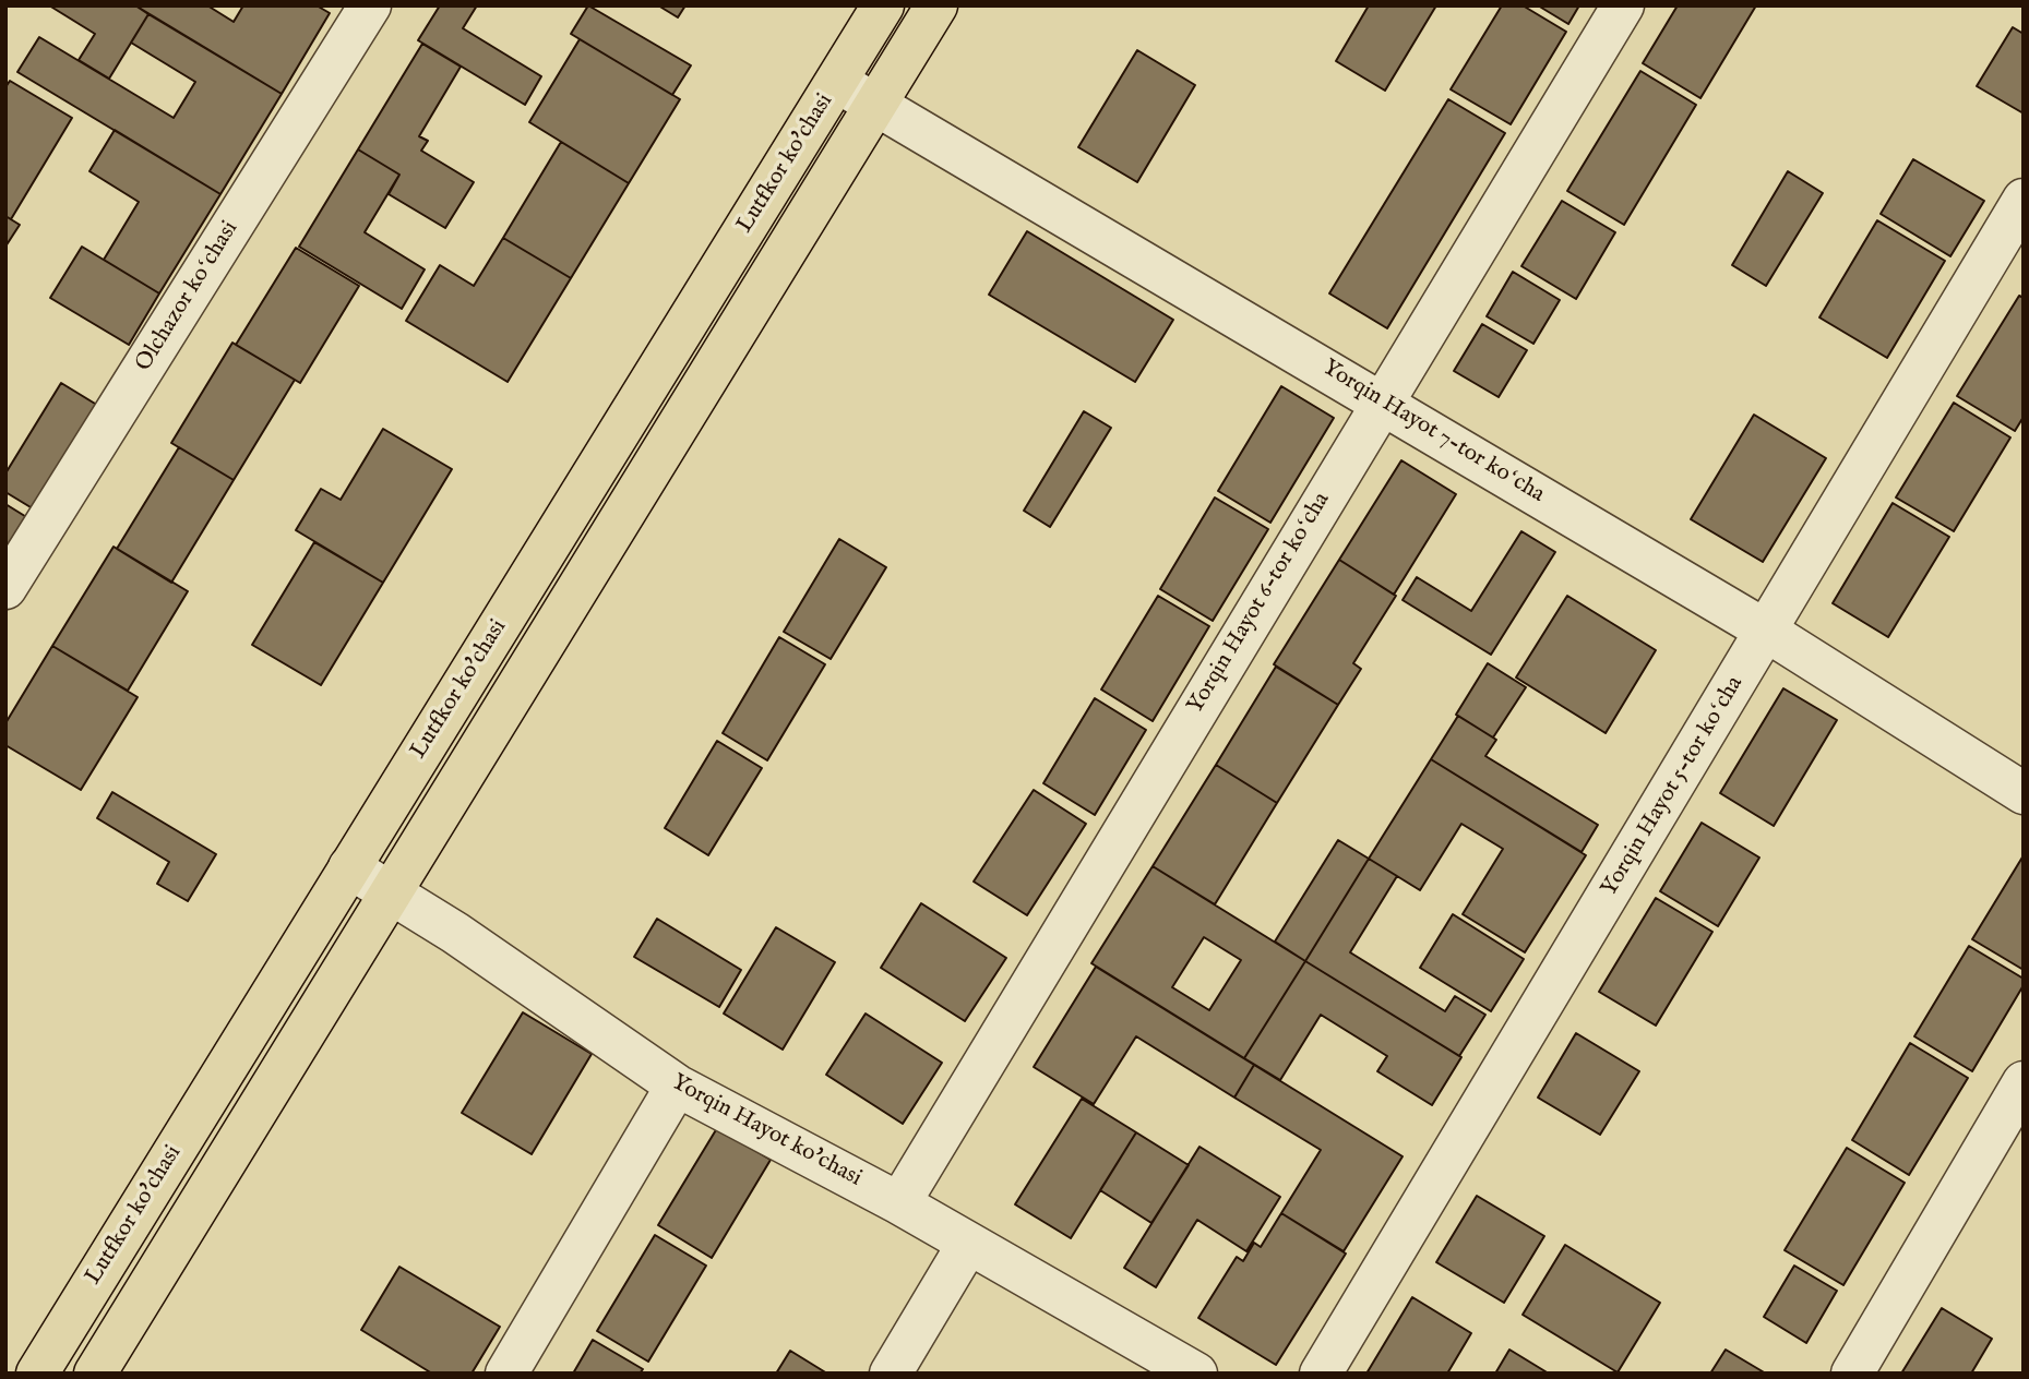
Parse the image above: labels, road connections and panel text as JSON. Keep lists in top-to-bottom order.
{
  "streets": {
    "main road": ["Lutfkor ko'chasi"],
    "street": [
      "Olchazor koʻchasi",
      "Yorqin Hayot 7-tor koʻcha",
      "Yorqin Hayot 6-tor koʻcha",
      "Yorqin Hayot 5-tor koʻcha",
      "Yorqin Hayot ko'chasi"
    ]
  },
  "crossings": [
    ["Lutfkor ko'chasi", "Yorqin Hayot 7-tor koʻcha"],
    ["Lutfkor ko'chasi", "Yorqin Hayot ko'chasi"],
    ["Yorqin Hayot 7-tor koʻcha", "Yorqin Hayot 6-tor koʻcha"],
    ["Yorqin Hayot 7-tor koʻcha", "Yorqin Hayot 5-tor koʻcha"],
    ["Yorqin Hayot 6-tor koʻcha", "Yorqin Hayot ko'chasi"]
  ]
}
